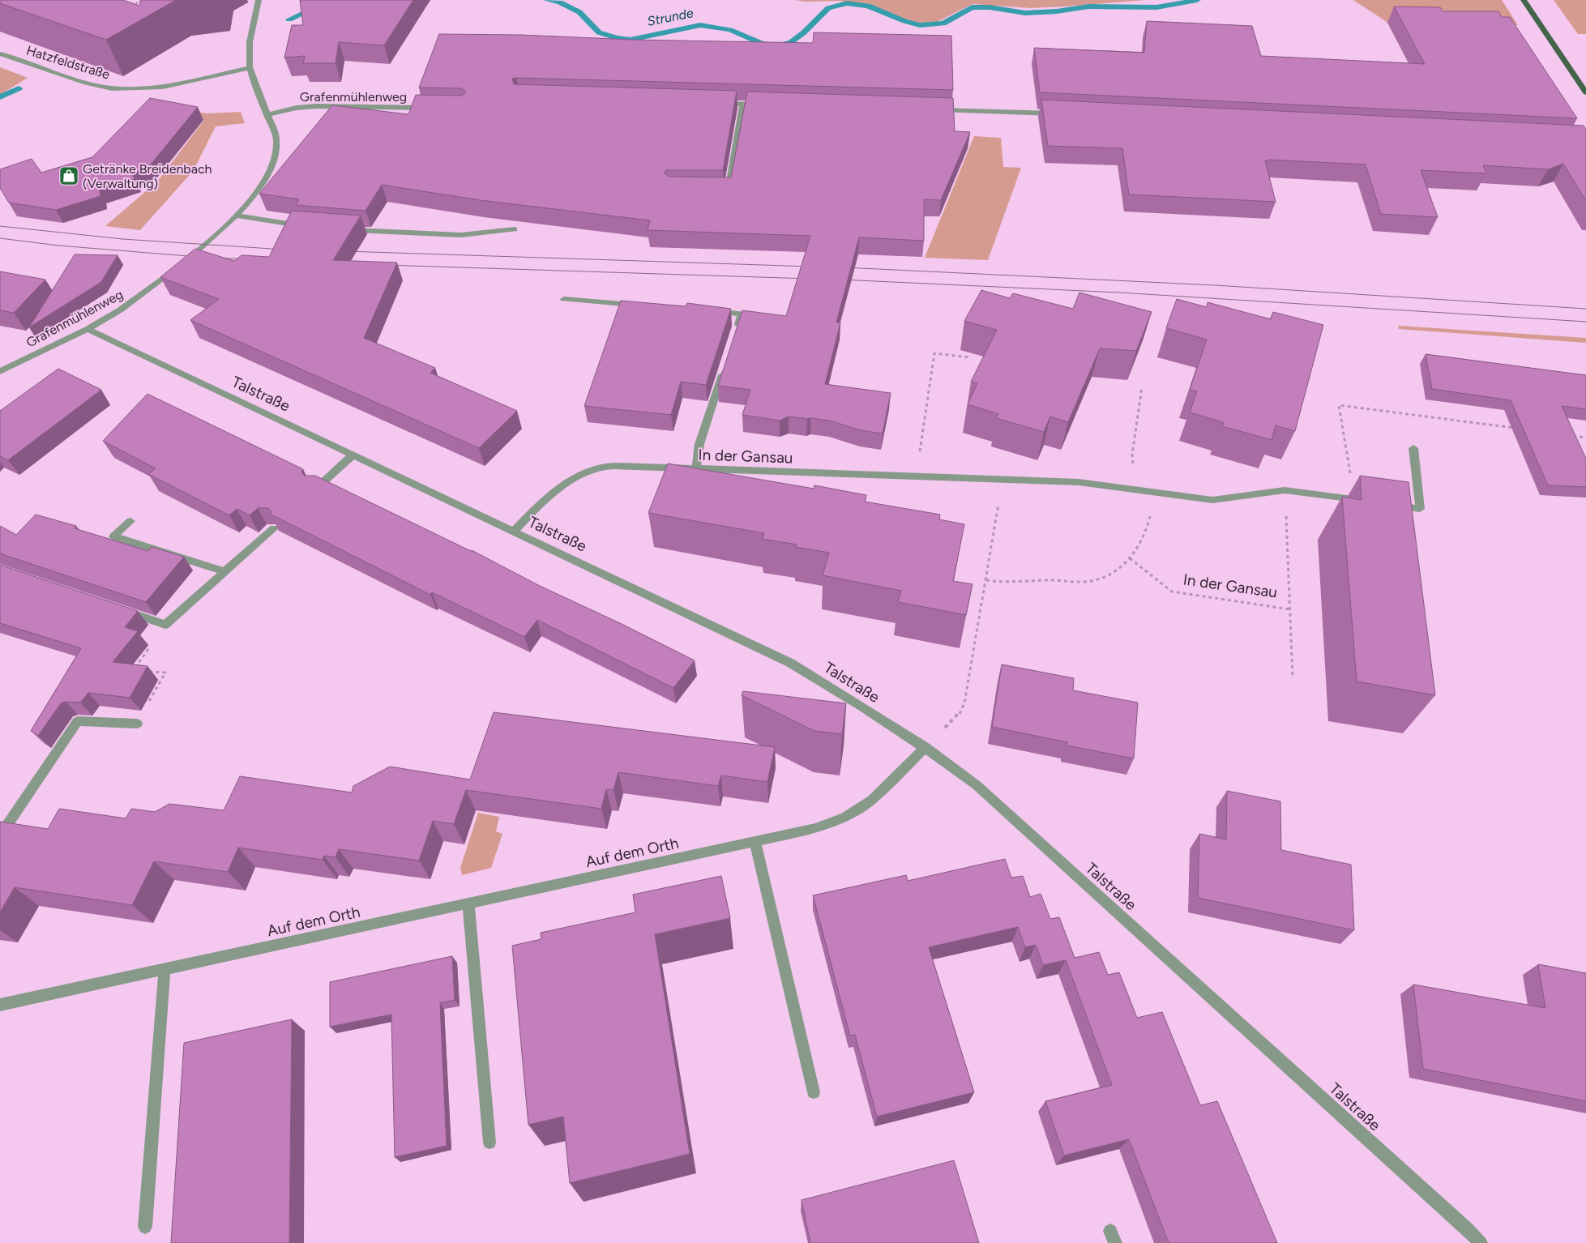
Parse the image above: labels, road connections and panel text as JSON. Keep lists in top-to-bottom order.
{
  "streets": {
    "street": [
      "Hatzfeldstraße",
      "Grafenmühlenweg",
      "Talstraße",
      "In der Gansau",
      "Auf dem Orth"
    ]
  },
  "crossings": [
    ["Hatzfeldstraße", "Grafenmühlenweg"],
    ["Grafenmühlenweg", "Talstraße"],
    ["Talstraße", "In der Gansau"],
    ["Talstraße", "Auf dem Orth"]
  ],
  "water": ["Strunde"],
  "places": {
    "shop": ["Getränke Breidenbach (Verwaltung)"]
  }
}
